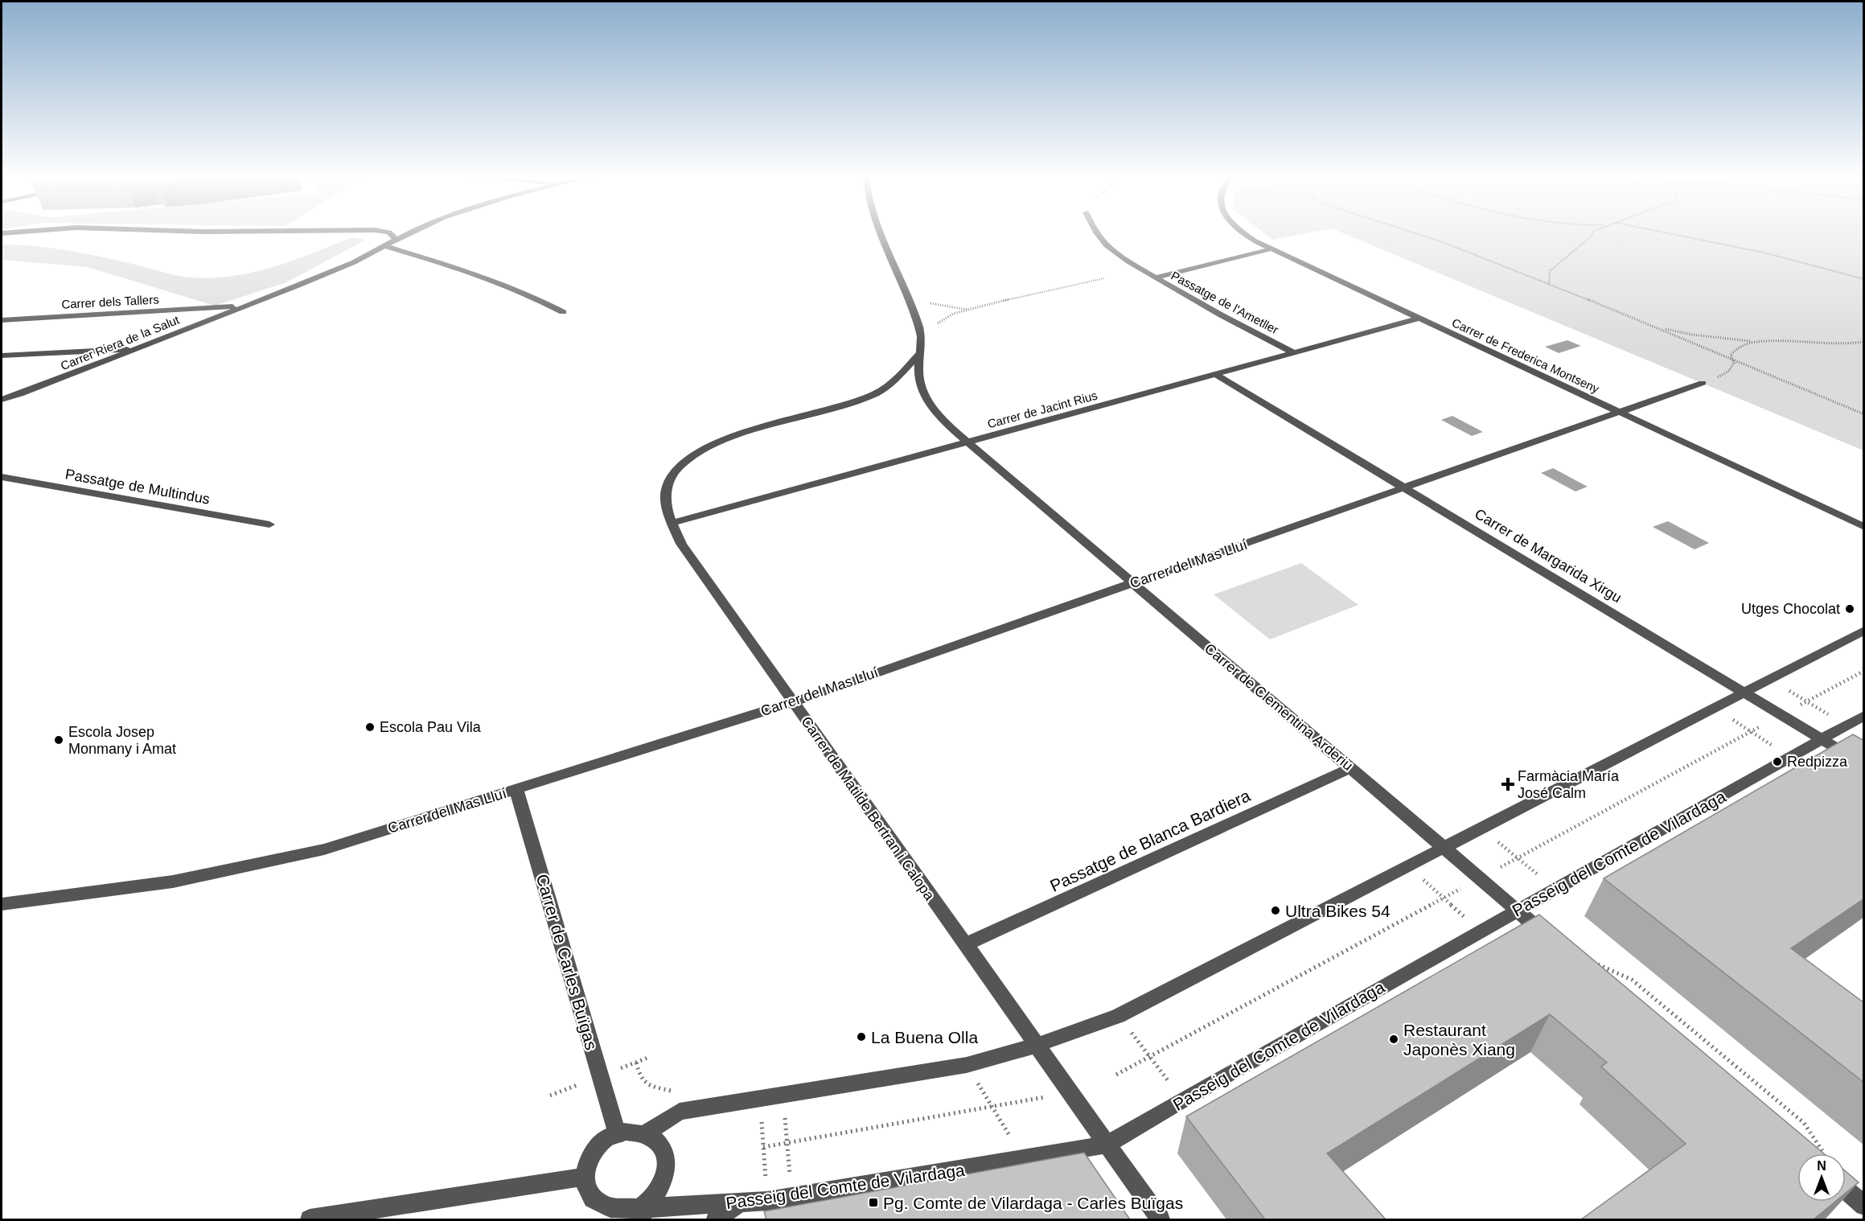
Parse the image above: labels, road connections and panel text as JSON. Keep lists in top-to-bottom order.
{
  "streets": {
    "street": [
      "Carrer dels Tallers",
      "Passatge de l'Ametller",
      "Carrer Riera de la Salut",
      "Carrer de Frederica Montseny",
      "Carrer de Jacint Rius",
      "Passatge de Multindus",
      "Carrer de Margarida Xirgu",
      "Carrer del Mas Lluí",
      "Carrer de Clementina Arderiu",
      "Carrer de Matilde Bertran i Calopa",
      "Passatge de Blanca Bardiera",
      "Passeig del Comte de Vilardaga",
      "Carrer de Carles Buïgas"
    ]
  },
  "crossings": [
    ["Carrer dels Tallers", "Carrer Riera de la Salut"],
    ["Passatge de l'Ametller", "Carrer de Jacint Rius"],
    ["Carrer de Frederica Montseny", "Carrer de Jacint Rius"],
    ["Carrer de Frederica Montseny", "Carrer del Mas Lluí"],
    ["Carrer de Jacint Rius", "Carrer de Margarida Xirgu"],
    ["Carrer de Jacint Rius", "Carrer de Clementina Arderiu"],
    ["Carrer de Jacint Rius", "Carrer de Matilde Bertran i Calopa"],
    ["Carrer de Margarida Xirgu", "Carrer del Mas Lluí"],
    ["Carrer de Margarida Xirgu", "Passeig del Comte de Vilardaga"],
    ["Carrer del Mas Lluí", "Carrer de Clementina Arderiu"],
    ["Carrer del Mas Lluí", "Carrer de Matilde Bertran i Calopa"],
    ["Carrer del Mas Lluí", "Carrer de Carles Buïgas"],
    ["Carrer de Clementina Arderiu", "Carrer de Matilde Bertran i Calopa"],
    ["Carrer de Clementina Arderiu", "Passatge de Blanca Bardiera"],
    ["Carrer de Clementina Arderiu", "Passeig del Comte de Vilardaga"],
    ["Carrer de Matilde Bertran i Calopa", "Passatge de Blanca Bardiera"],
    ["Carrer de Matilde Bertran i Calopa", "Passeig del Comte de Vilardaga"],
    ["Passeig del Comte de Vilardaga", "Carrer de Carles Buïgas"]
  ],
  "places": {
    "other": [
      "Utges Chocolat",
      "Escola Pau Vila",
      "Escola Josep Monmany i Amat",
      "Redpizza",
      "Ultra Bikes 54",
      "La Buena Olla",
      "Restaurant Japonès Xiang"
    ],
    "health": ["Farmàcia María José Calm"],
    "transit": ["Pg. Comte de Vilardaga - Carles Buïgas"]
  },
  "north": "top"
}
